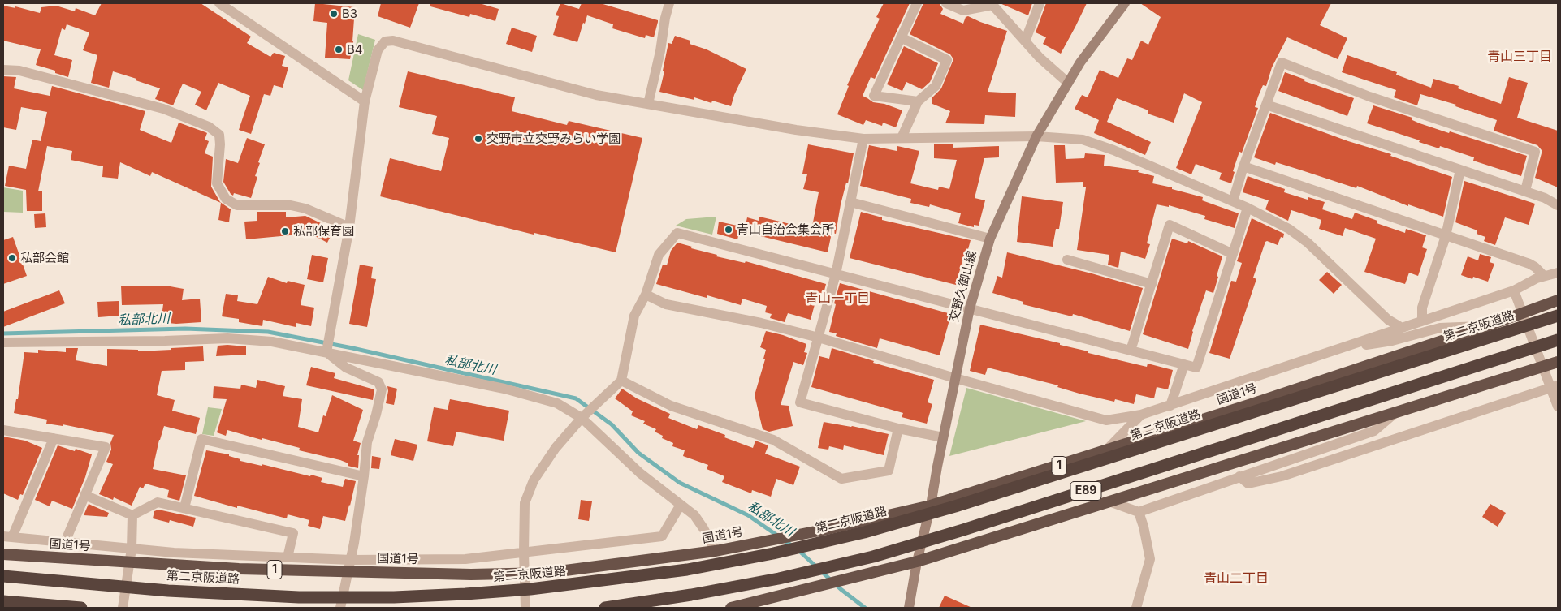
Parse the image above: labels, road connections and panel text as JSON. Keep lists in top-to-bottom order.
{
  "streets": {
    "highway": [
      "第二京阪道路",
      "国道1号",
      "1",
      "E89"
    ],
    "main road": ["交野久御山線"]
  },
  "crossings": [
    ["交野久御山線", "国道1号"]
  ],
  "districts": ["青山三丁目", "青山一丁目", "青山二丁目"],
  "water": ["私部北川"],
  "places": [
    "B3",
    "B4",
    "交野市立交野みらい学園",
    "青山自治会集会所",
    "私部保育園",
    "私部会館"
  ]
}
